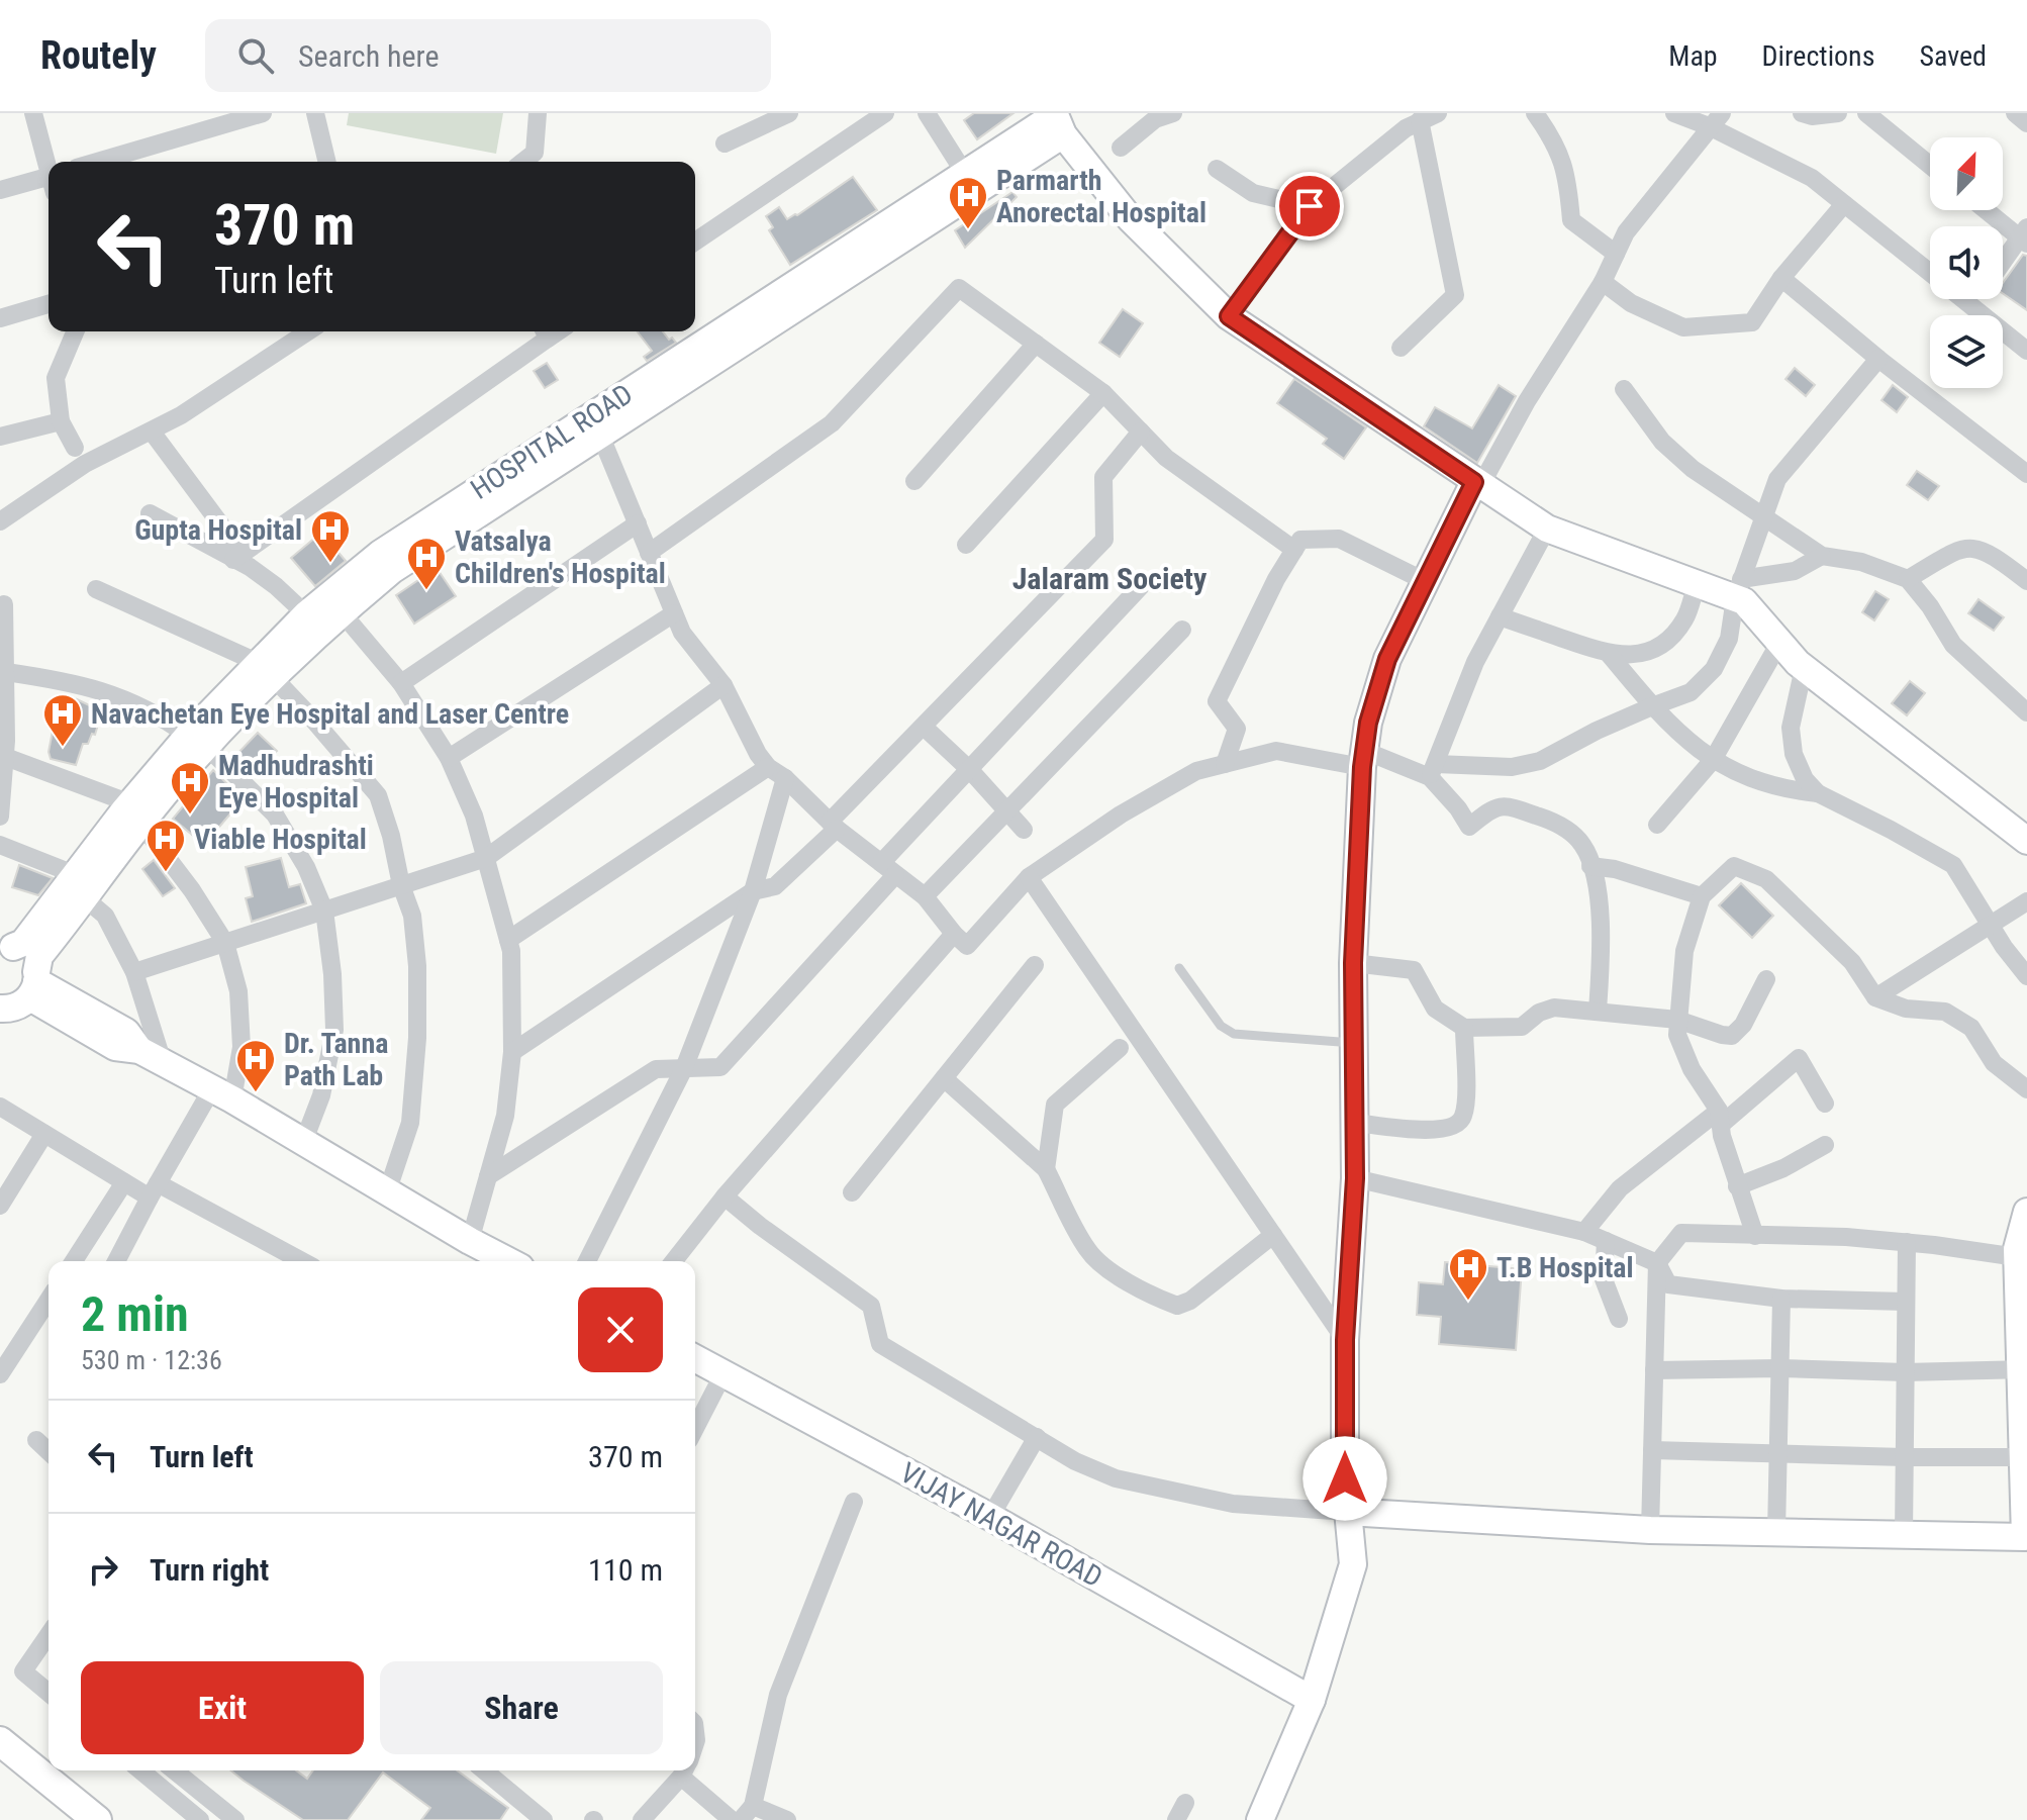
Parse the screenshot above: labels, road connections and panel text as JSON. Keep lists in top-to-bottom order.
{
  "streets": {
    "street": ["HOSPITAL ROAD", "VIJAY NAGAR ROAD"]
  },
  "districts": ["Jalaram Society"],
  "places": {
    "hospital": [
      "Parmarth Anorectal Hospital",
      "Gupta Hospital",
      "Vatsalya Children's Hospital",
      "Navachetan Eye Hospital and Laser Centre",
      "Madhudrashti Eye Hospital",
      "Viable Hospital",
      "Dr. Tanna Path Lab",
      "T.B Hospital"
    ]
  },
  "north": "top right",
  "page": {
    "header": "Routely",
    "search": "Search here",
    "nav": ["Map", "Directions", "Saved"],
    "turn": ["370 m", "Turn left"],
    "heading": ["2 min", "530 m · 12:36"],
    "list": [
      {
        "name": "Turn left",
        "value": "370 m"
      },
      {
        "name": "Turn right",
        "value": "110 m"
      }
    ],
    "buttons": ["Exit", "Share"]
  }
}
